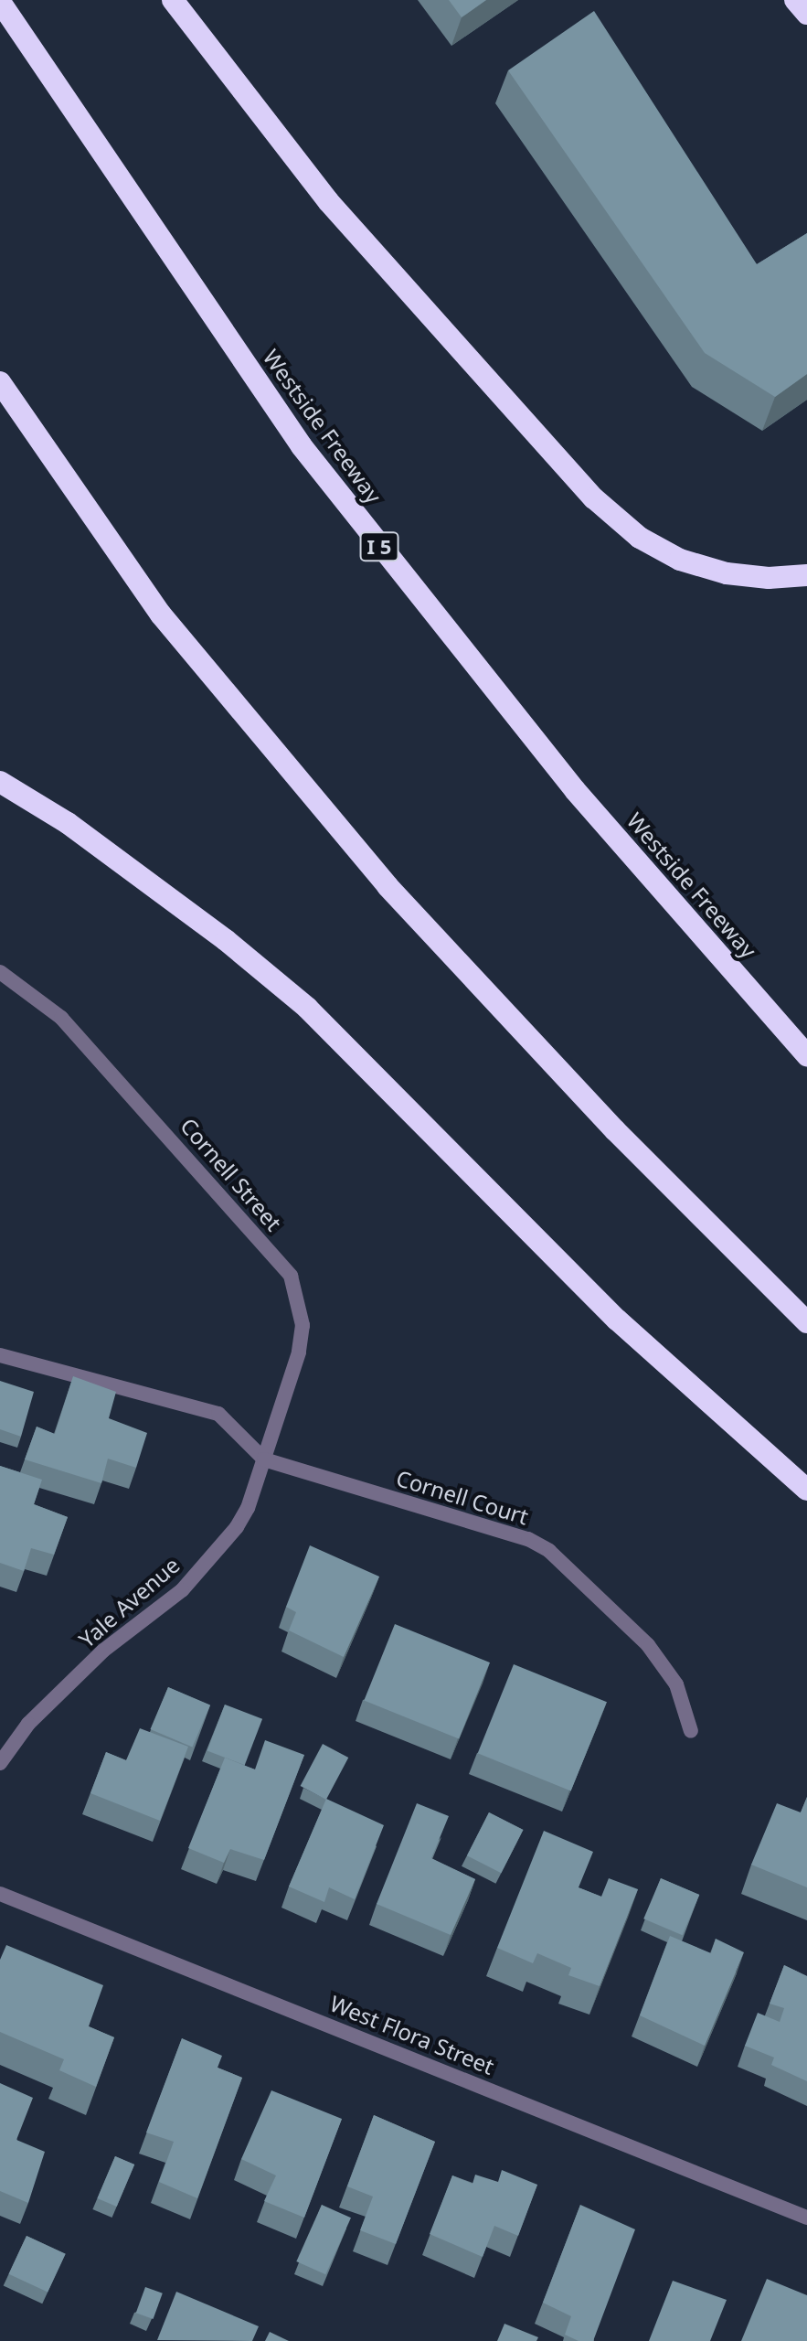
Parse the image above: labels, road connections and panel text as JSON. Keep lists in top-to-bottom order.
{
  "streets": {
    "highway": ["Westside Freeway", "I 5"],
    "street": [
      "Cornell Street",
      "Cornell Court",
      "Yale Avenue",
      "West Flora Street"
    ]
  },
  "crossings": [
    ["Cornell Street", "Cornell Court"],
    ["Cornell Street", "Yale Avenue"],
    ["Cornell Court", "Yale Avenue"]
  ]
}
